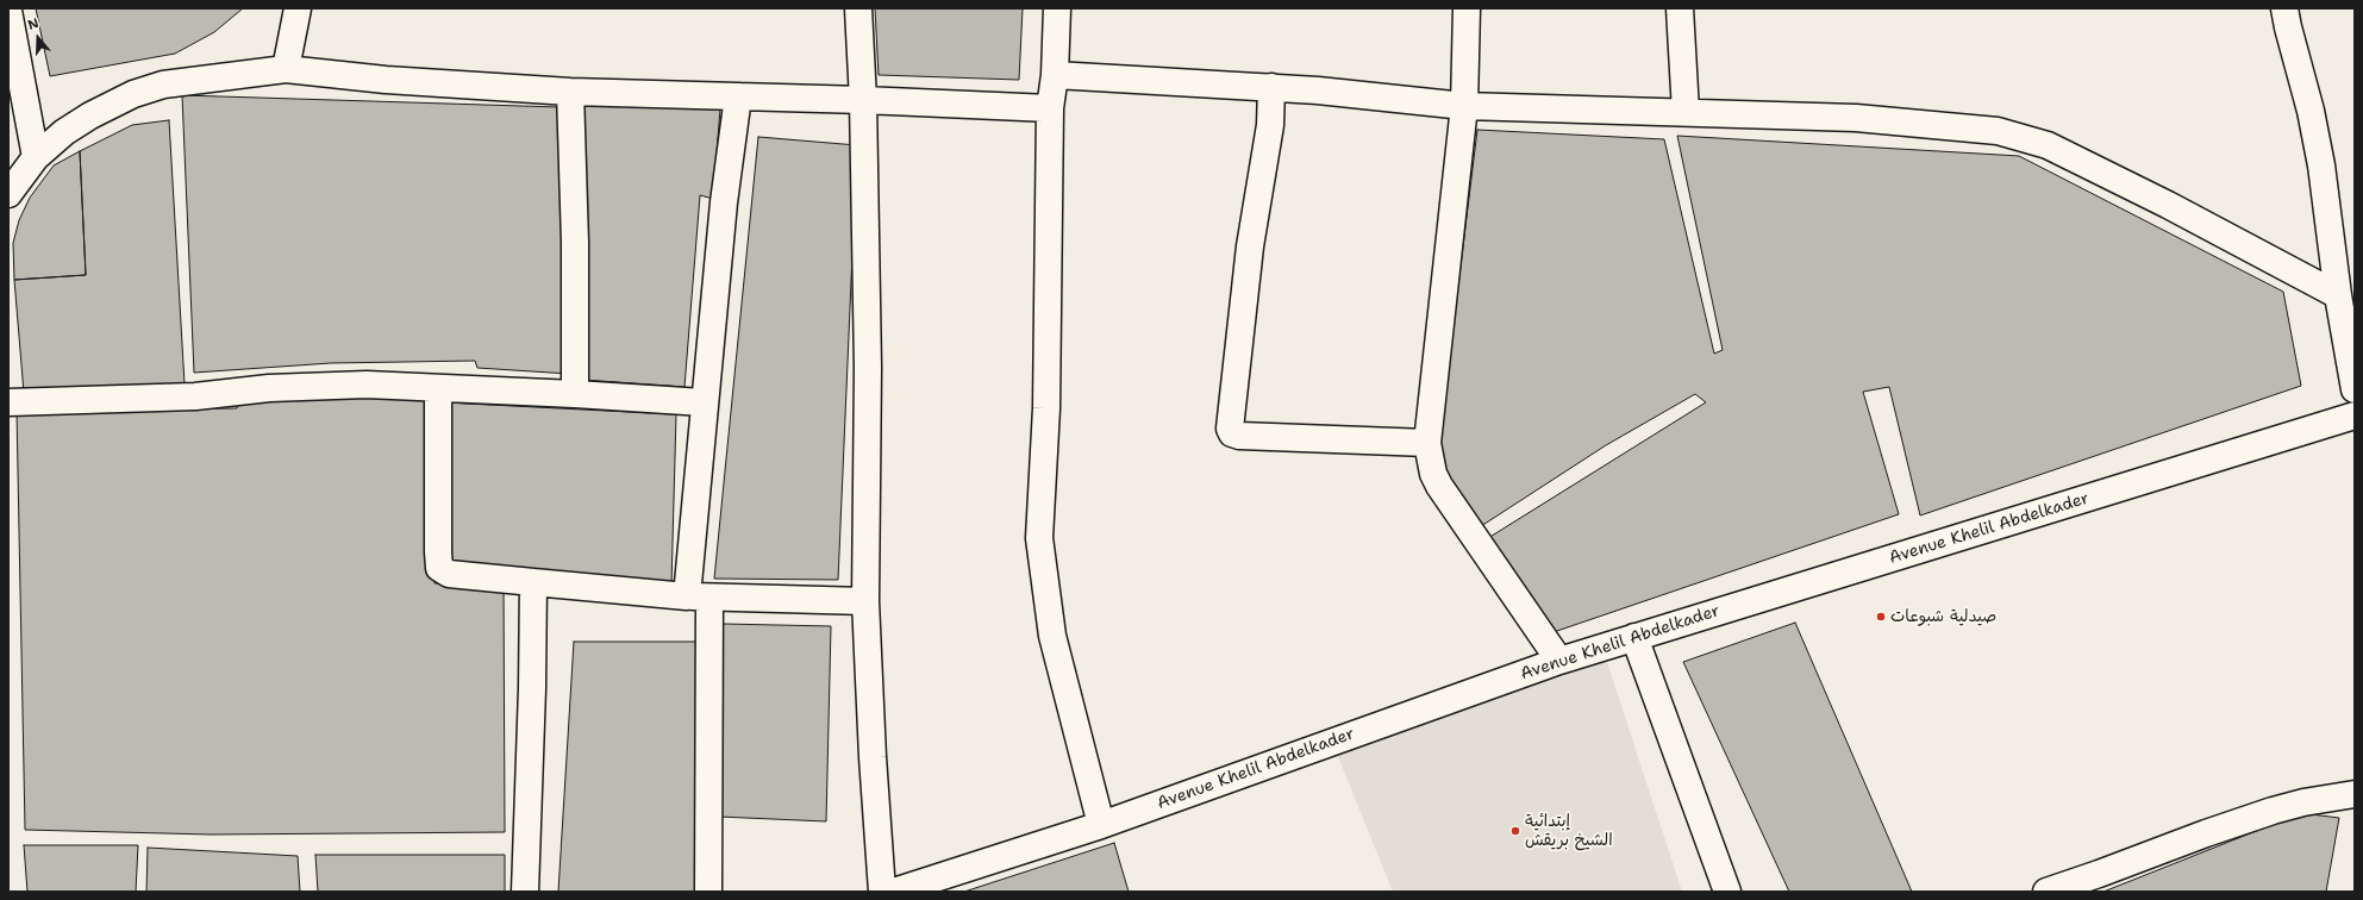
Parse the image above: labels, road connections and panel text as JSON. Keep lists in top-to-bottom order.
{
  "streets": {
    "street": ["Avenue Khelil Abdelkader"]
  },
  "places": ["صيدلية شبوعات", "إبتدائية الشيخ بريقش"],
  "north": "top"
}
